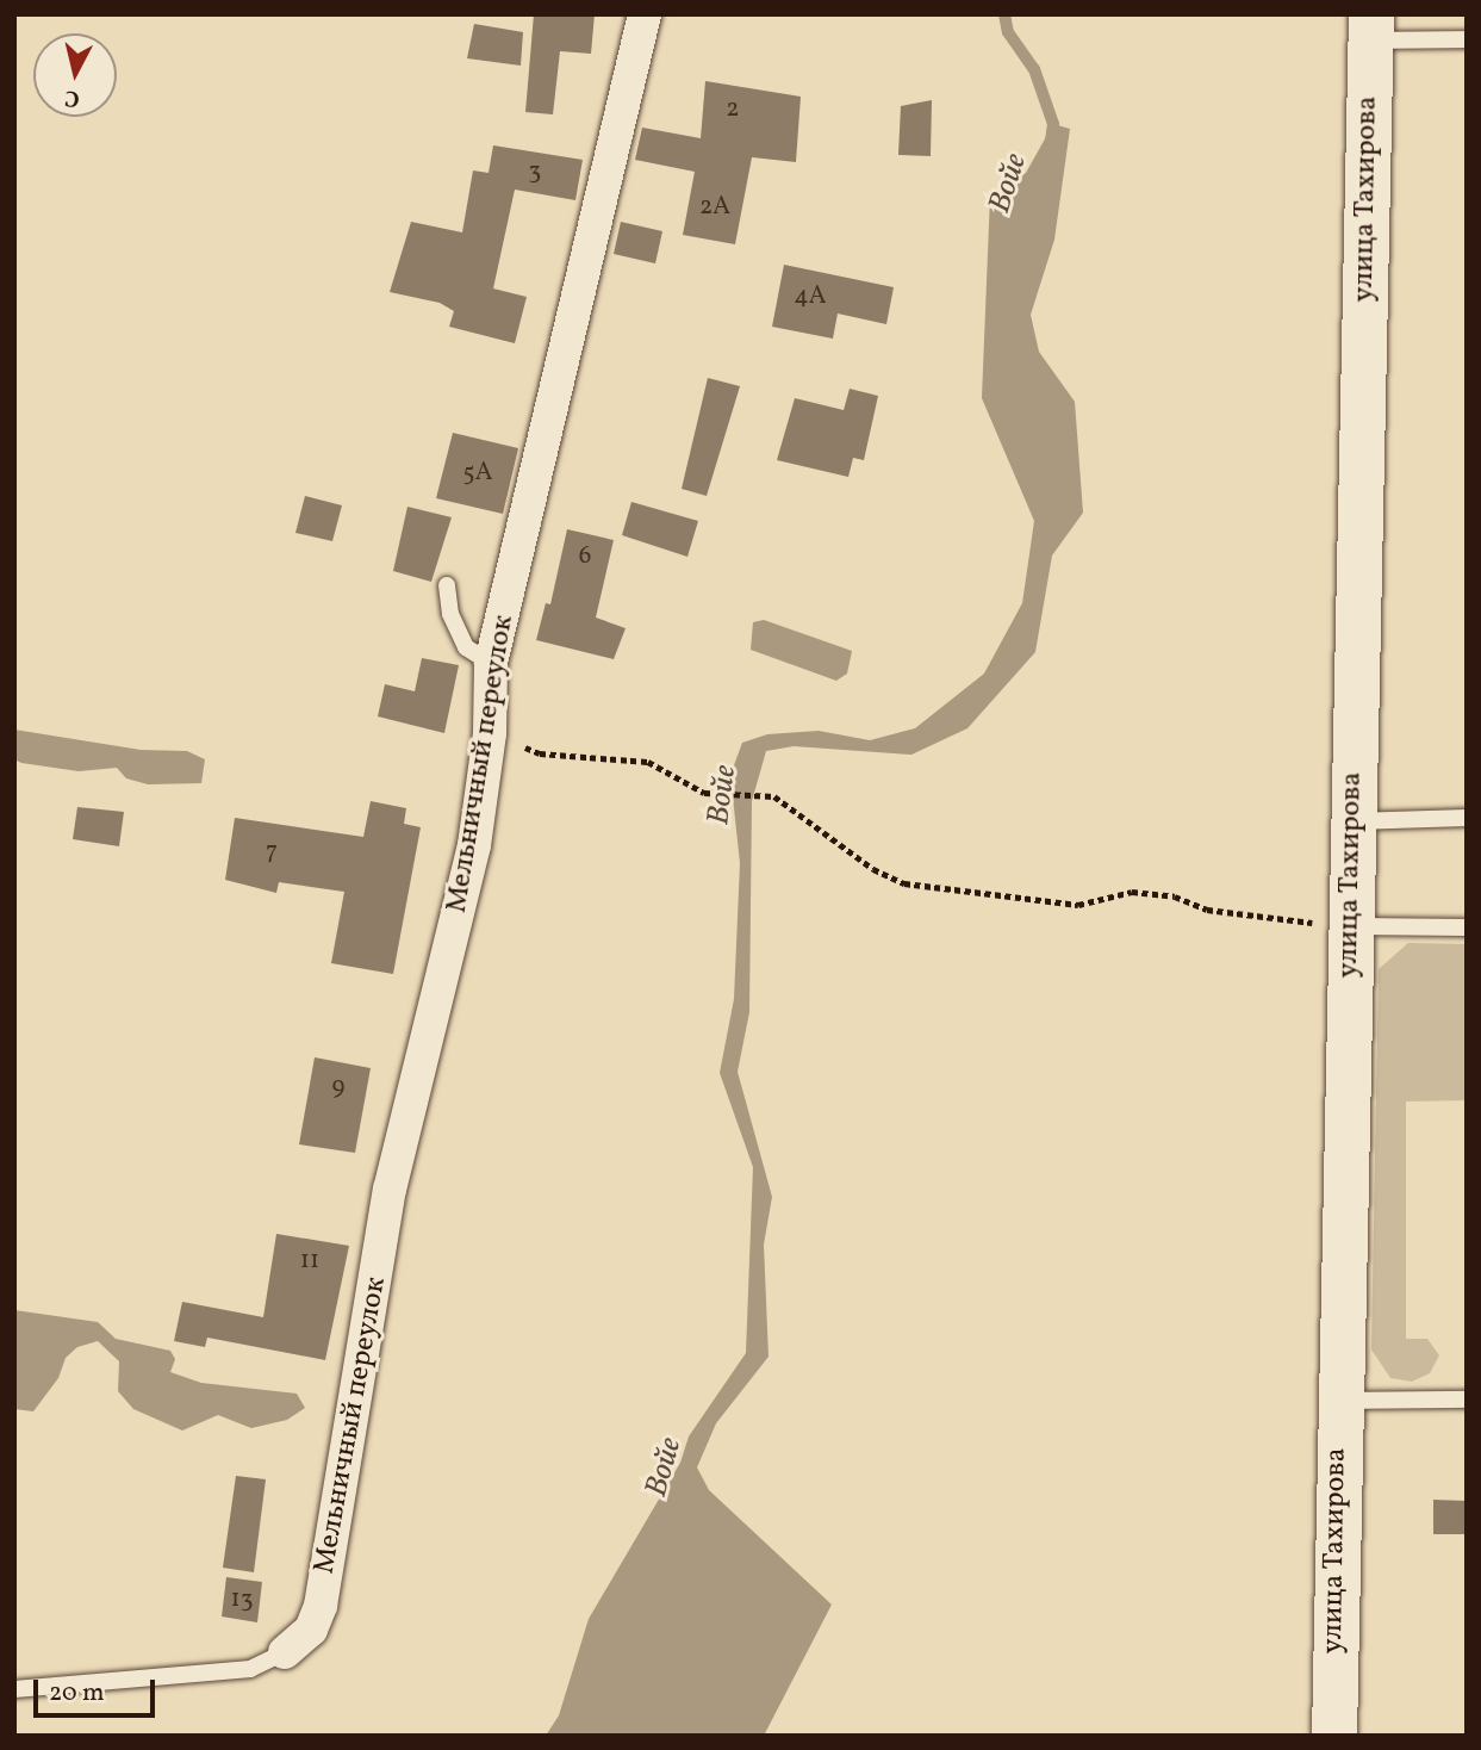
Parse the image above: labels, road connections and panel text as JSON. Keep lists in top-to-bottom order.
{
  "streets": {
    "main road": ["улица Тахирова"],
    "street": ["Мельничный переулок"]
  },
  "water": ["Войе"],
  "house_numbers": [
    "2",
    "3",
    "2А",
    "4А",
    "5А",
    "6",
    "7",
    "9",
    "11",
    "13"
  ],
  "scale_bar": "20 m",
  "north": "bottom"
}
